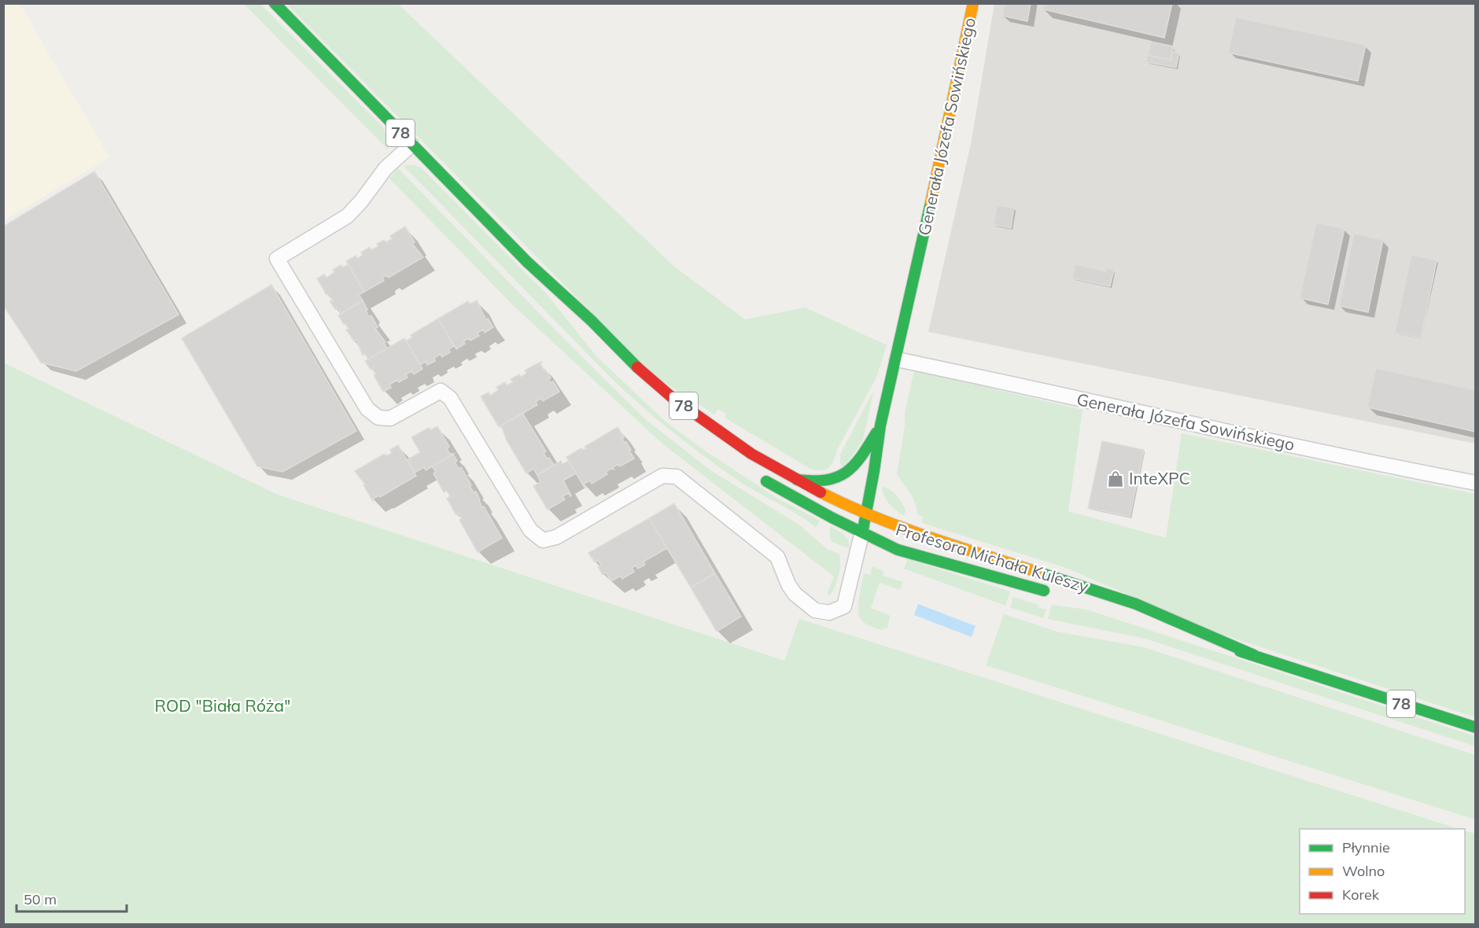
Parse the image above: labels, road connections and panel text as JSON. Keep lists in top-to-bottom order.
{
  "streets": {
    "main road": ["Generała Józefa Sowińskiego", "78", "Profesora Michała Kuleszy"]
  },
  "crossings": [
    ["Generała Józefa Sowińskiego", "Profesora Michała Kuleszy"],
    ["78", "Profesora Michała Kuleszy"]
  ],
  "parks": ["ROD \"Biała Róża\""],
  "places": {
    "shop": ["InteXPC"]
  },
  "legend": ["Płynnie", "Wolno", "Korek"],
  "scale_bar": "50 m"
}
